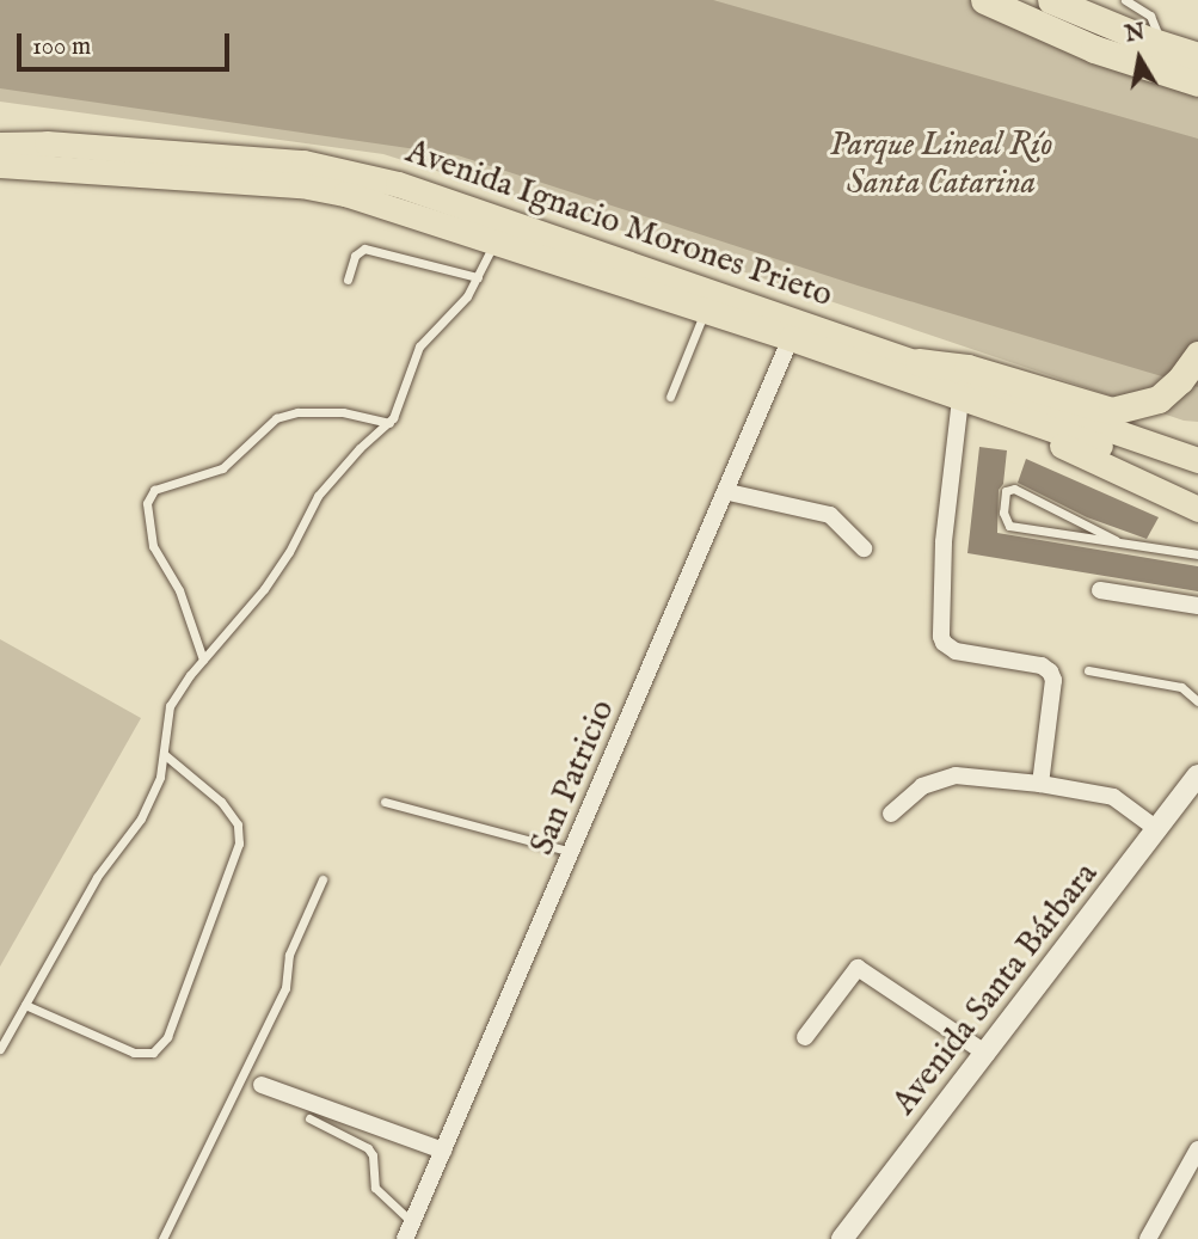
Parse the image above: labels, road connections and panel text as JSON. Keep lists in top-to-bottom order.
{
  "streets": {
    "main road": ["Avenida Ignacio Morones Prieto"],
    "street": ["San Patricio", "Avenida Santa Bárbara"]
  },
  "crossings": [
    ["Avenida Ignacio Morones Prieto", "San Patricio"]
  ],
  "parks": ["Parque Lineal Río Santa Catarina"],
  "scale_bar": "100 m",
  "north": "top"
}
